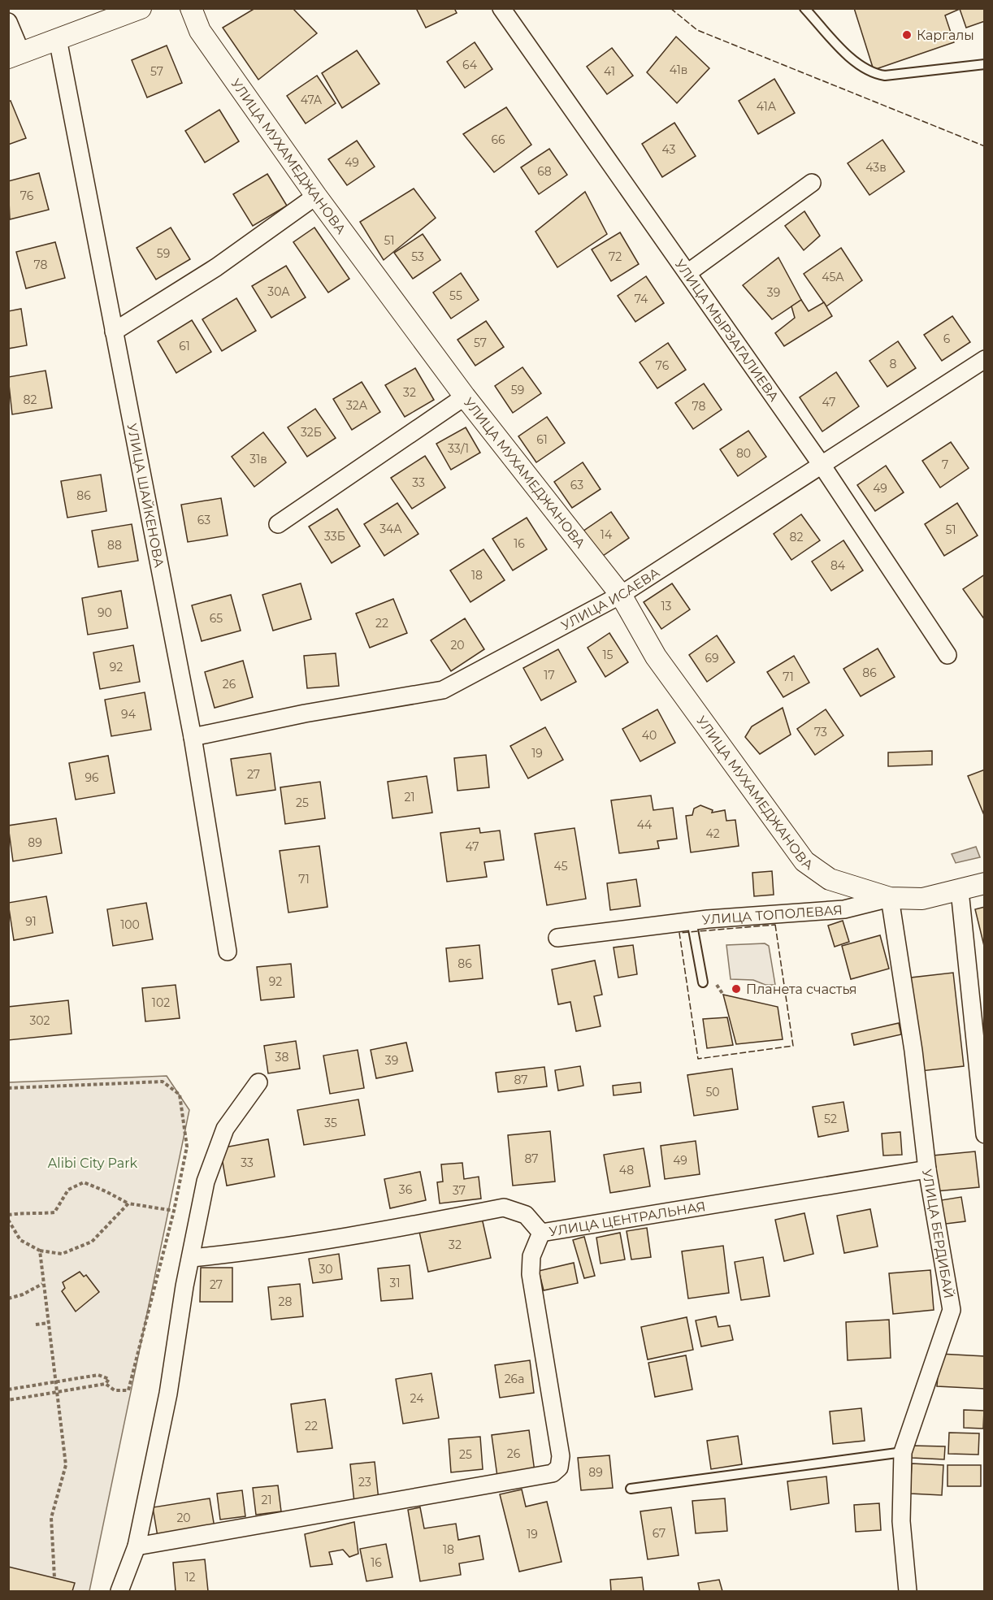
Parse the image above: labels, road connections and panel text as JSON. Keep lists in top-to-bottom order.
{
  "streets": {
    "street": [
      "УЛИЦА МУХАМЕДЖАНОВА",
      "УЛИЦА МЫРЗАГАЛИЕВА",
      "УЛИЦА ШАЙКЕНОВА",
      "УЛИЦА ИСАЕВА",
      "УЛИЦА ТОПОЛЕВАЯ",
      "УЛИЦА ЦЕНТРАЛЬНАЯ",
      "УЛИЦА БЕРДИБАЙ"
    ]
  },
  "crossings": [
    ["УЛИЦА МУХАМЕДЖАНОВА", "УЛИЦА ИСАЕВА"],
    ["УЛИЦА МУХАМЕДЖАНОВА", "УЛИЦА ТОПОЛЕВАЯ"],
    ["УЛИЦА МУХАМЕДЖАНОВА", "УЛИЦА БЕРДИБАЙ"],
    ["УЛИЦА МЫРЗАГАЛИЕВА", "УЛИЦА ИСАЕВА"],
    ["УЛИЦА ШАЙКЕНОВА", "УЛИЦА ИСАЕВА"],
    ["УЛИЦА ТОПОЛЕВАЯ", "УЛИЦА БЕРДИБАЙ"],
    ["УЛИЦА ЦЕНТРАЛЬНАЯ", "УЛИЦА БЕРДИБАЙ"]
  ],
  "parks": ["Alibi City Park"],
  "places": ["Каргалы", "Планета счастья"],
  "house_numbers": [
    "64",
    "41в",
    "57",
    "41",
    "47А",
    "41А",
    "66",
    "43",
    "49",
    "43в",
    "68",
    "76",
    "51",
    "59",
    "53",
    "72",
    "78",
    "45А",
    "30А",
    "39",
    "55",
    "74",
    "6",
    "57",
    "61",
    "8",
    "76",
    "59",
    "32",
    "82",
    "47",
    "32А",
    "78",
    "32Б",
    "61",
    "33/1",
    "80",
    "31в",
    "7",
    "33",
    "63",
    "49",
    "86",
    "63",
    "34А",
    "51",
    "14",
    "33Б",
    "82",
    "16",
    "88",
    "84",
    "18",
    "13",
    "90",
    "65",
    "22",
    "20",
    "15",
    "69",
    "92",
    "86",
    "17",
    "71",
    "26",
    "94",
    "73",
    "40",
    "19",
    "27",
    "96",
    "21",
    "25",
    "44",
    "42",
    "89",
    "47",
    "45",
    "71",
    "91",
    "100",
    "86",
    "92",
    "102",
    "302",
    "38",
    "39",
    "87",
    "50",
    "52",
    "35",
    "87",
    "49",
    "33",
    "48",
    "36",
    "37",
    "32",
    "30",
    "31",
    "27",
    "28",
    "26а",
    "24",
    "22",
    "26",
    "25",
    "89",
    "23",
    "21",
    "20",
    "67",
    "19",
    "18",
    "16",
    "12"
  ]
}
